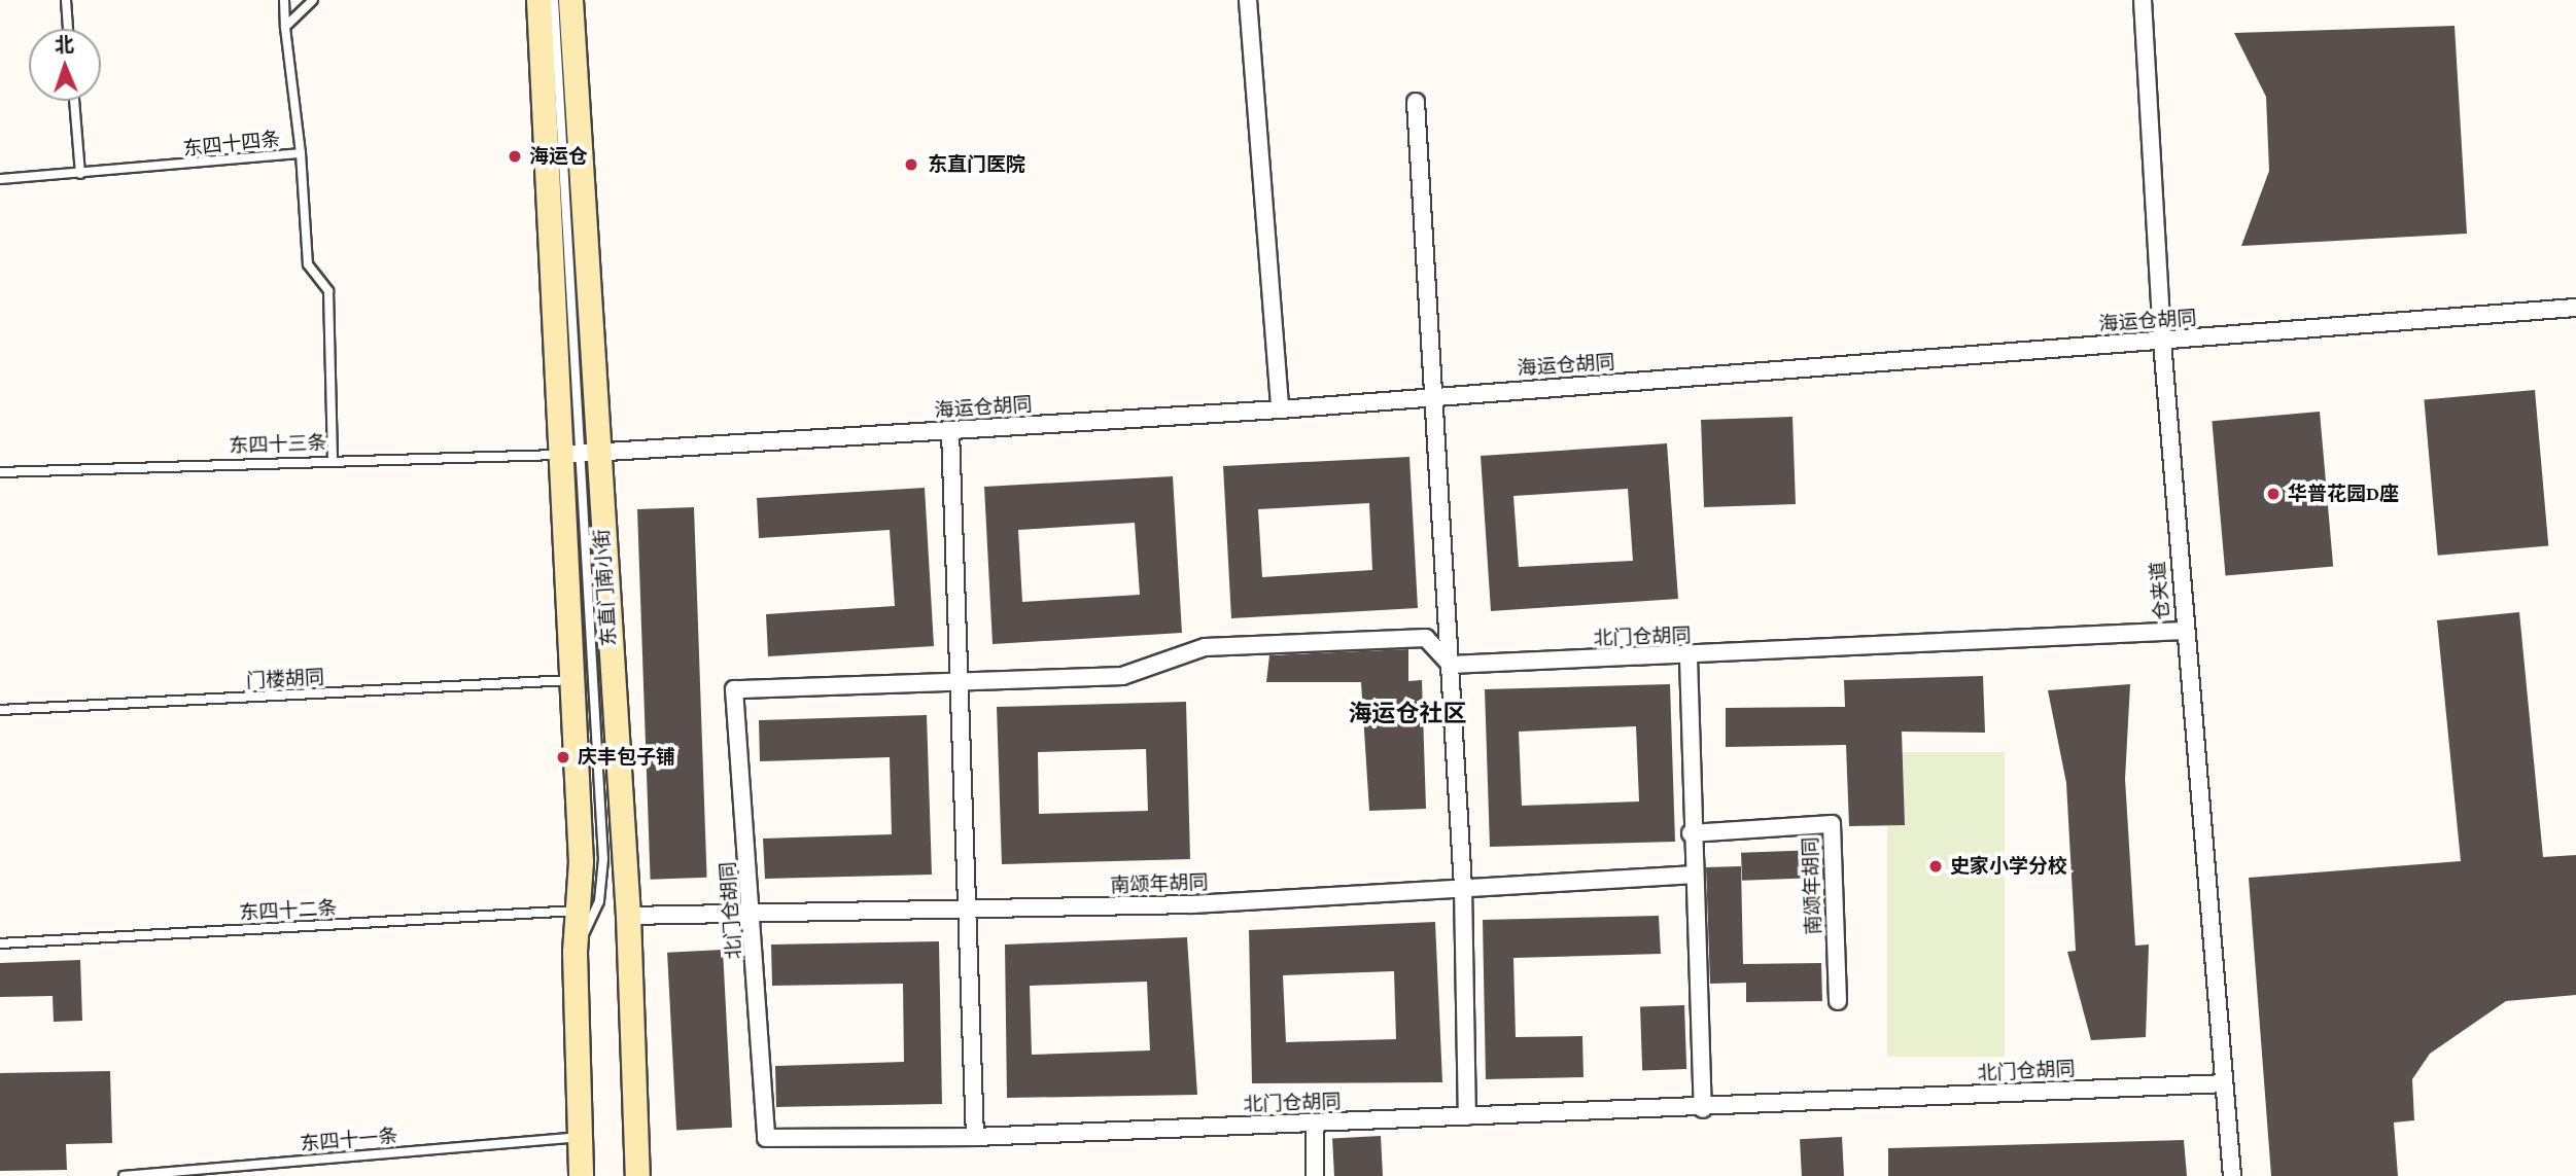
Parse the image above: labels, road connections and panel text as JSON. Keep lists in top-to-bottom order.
{
  "streets": {
    "main road": ["东直门南小街"],
    "street": [
      "海运仓胡同",
      "仓夹道",
      "北门仓胡同",
      "南颂年胡同"
    ],
    "lane": [
      "东四十四条",
      "东四十三条",
      "门楼胡同",
      "东四十二条",
      "东四十一条"
    ]
  },
  "crossings": [
    ["海运仓胡同", "东四十三条"],
    ["海运仓胡同", "东直门南小街"],
    ["海运仓胡同", "仓夹道"],
    ["东四十三条", "东直门南小街"],
    ["东直门南小街", "门楼胡同"],
    ["东直门南小街", "南颂年胡同"],
    ["东直门南小街", "东四十二条"],
    ["东直门南小街", "东四十一条"],
    ["仓夹道", "北门仓胡同"],
    ["北门仓胡同", "南颂年胡同"]
  ],
  "districts": ["海运仓社区"],
  "places": [
    "海运仓",
    "东直门医院",
    "华普花园D座",
    "庆丰包子铺",
    "史家小学分校"
  ],
  "north": "top"
}
